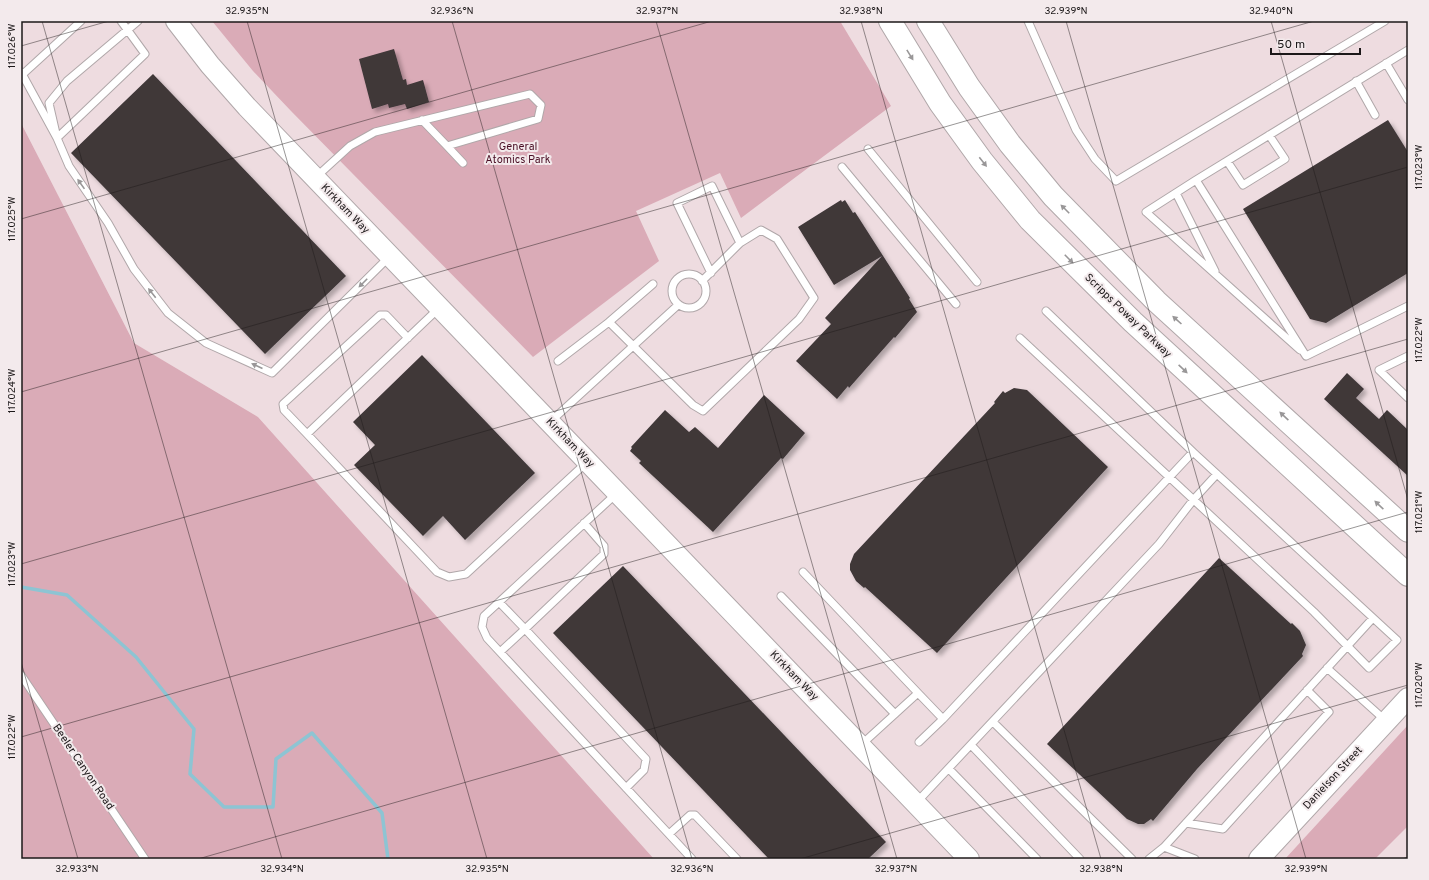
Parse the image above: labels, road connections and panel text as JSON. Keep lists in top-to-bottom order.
{
  "streets": {
    "main road": ["Kirkham Way", "Scripps Poway Parkway", "Danielson Street"],
    "lane": ["Beeler Canyon Road"]
  },
  "parks": ["General Atomics Park"],
  "scale_bar": "50 m",
  "coordinates": [
    "32.935°N",
    "32.936°N",
    "32.937°N",
    "32.938°N",
    "32.939°N",
    "32.940°N",
    "117.026°W",
    "117.023°W",
    "117.025°W",
    "117.022°W",
    "117.024°W",
    "117.021°W",
    "117.020°W",
    "32.933°N",
    "32.934°N"
  ]
}
